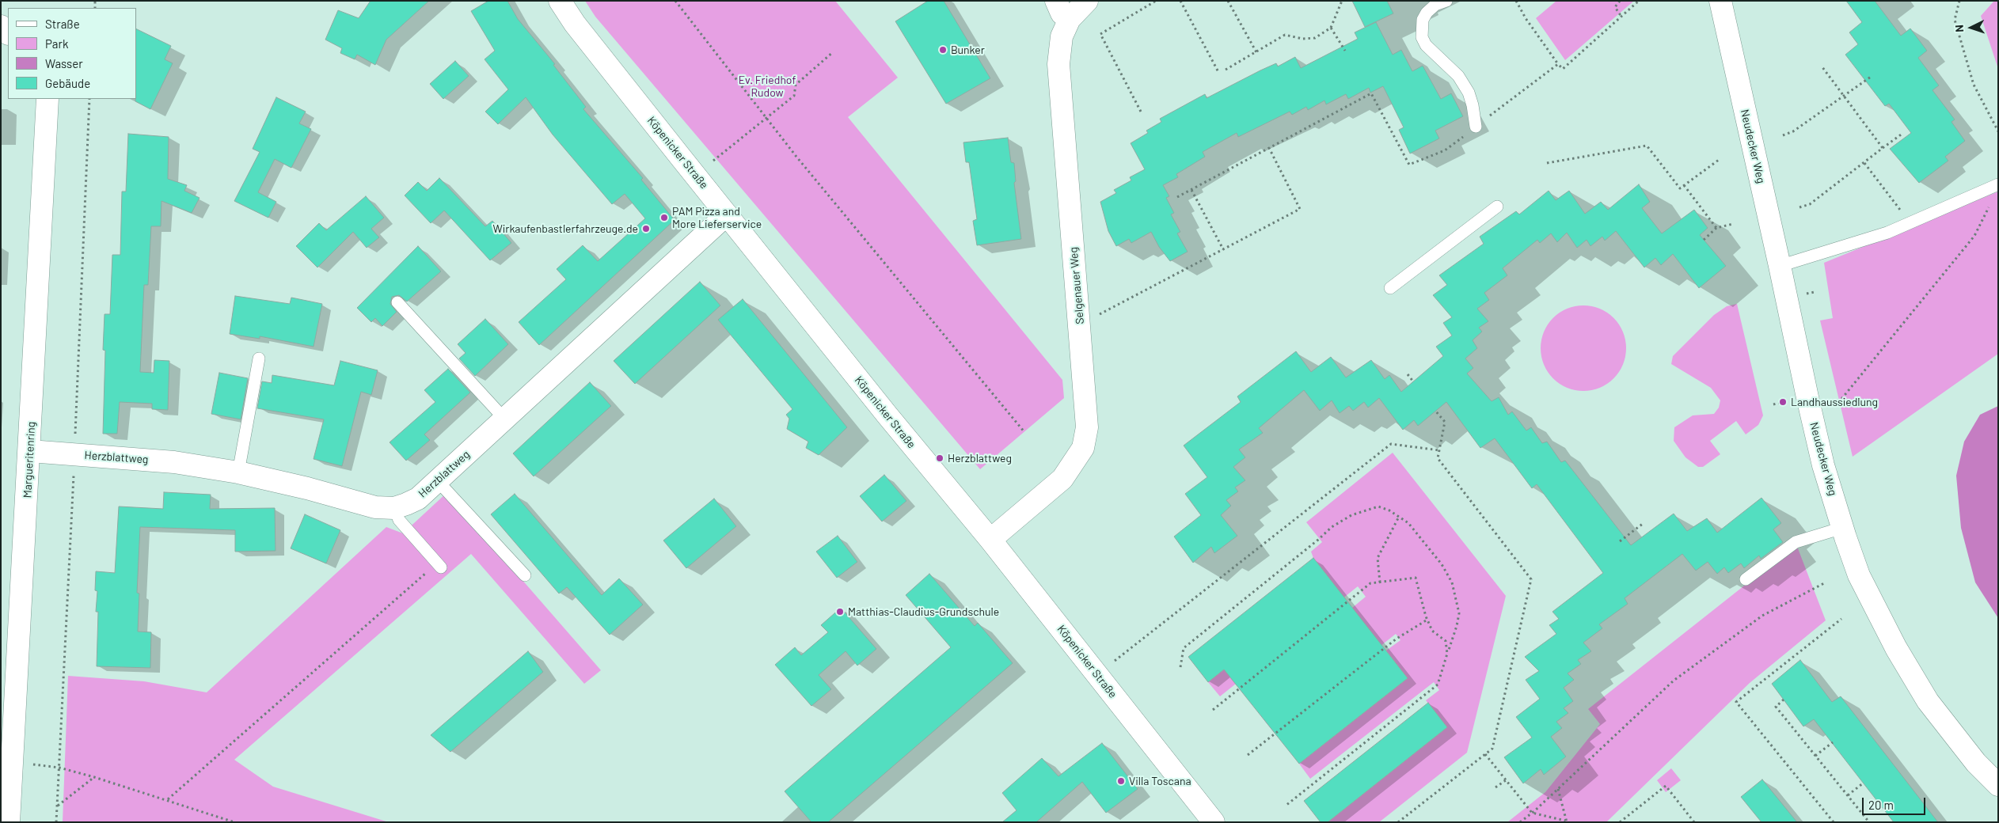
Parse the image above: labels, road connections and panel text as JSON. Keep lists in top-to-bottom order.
{
  "streets": {
    "street": [
      "Neudecker Weg",
      "Köpenicker Straße",
      "Selgenauer Weg",
      "Herzblattweg",
      "Margueritenring"
    ]
  },
  "crossings": [
    ["Köpenicker Straße", "Selgenauer Weg"],
    ["Köpenicker Straße", "Herzblattweg"],
    ["Herzblattweg", "Margueritenring"]
  ],
  "parks": ["Ev. Friedhof Rudow"],
  "places": [
    "Bunker",
    "PAM Pizza and More Lieferservice",
    "Wirkaufenbastlerfahrzeuge.de",
    "Landhaussiedlung",
    "Herzblattweg",
    "Matthias-Claudius-Grundschule",
    "Villa Toscana"
  ],
  "legend": [
    "Straße",
    "Park",
    "Wasser",
    "Gebäude"
  ],
  "scale_bar": "20 m",
  "north": "left"
}
